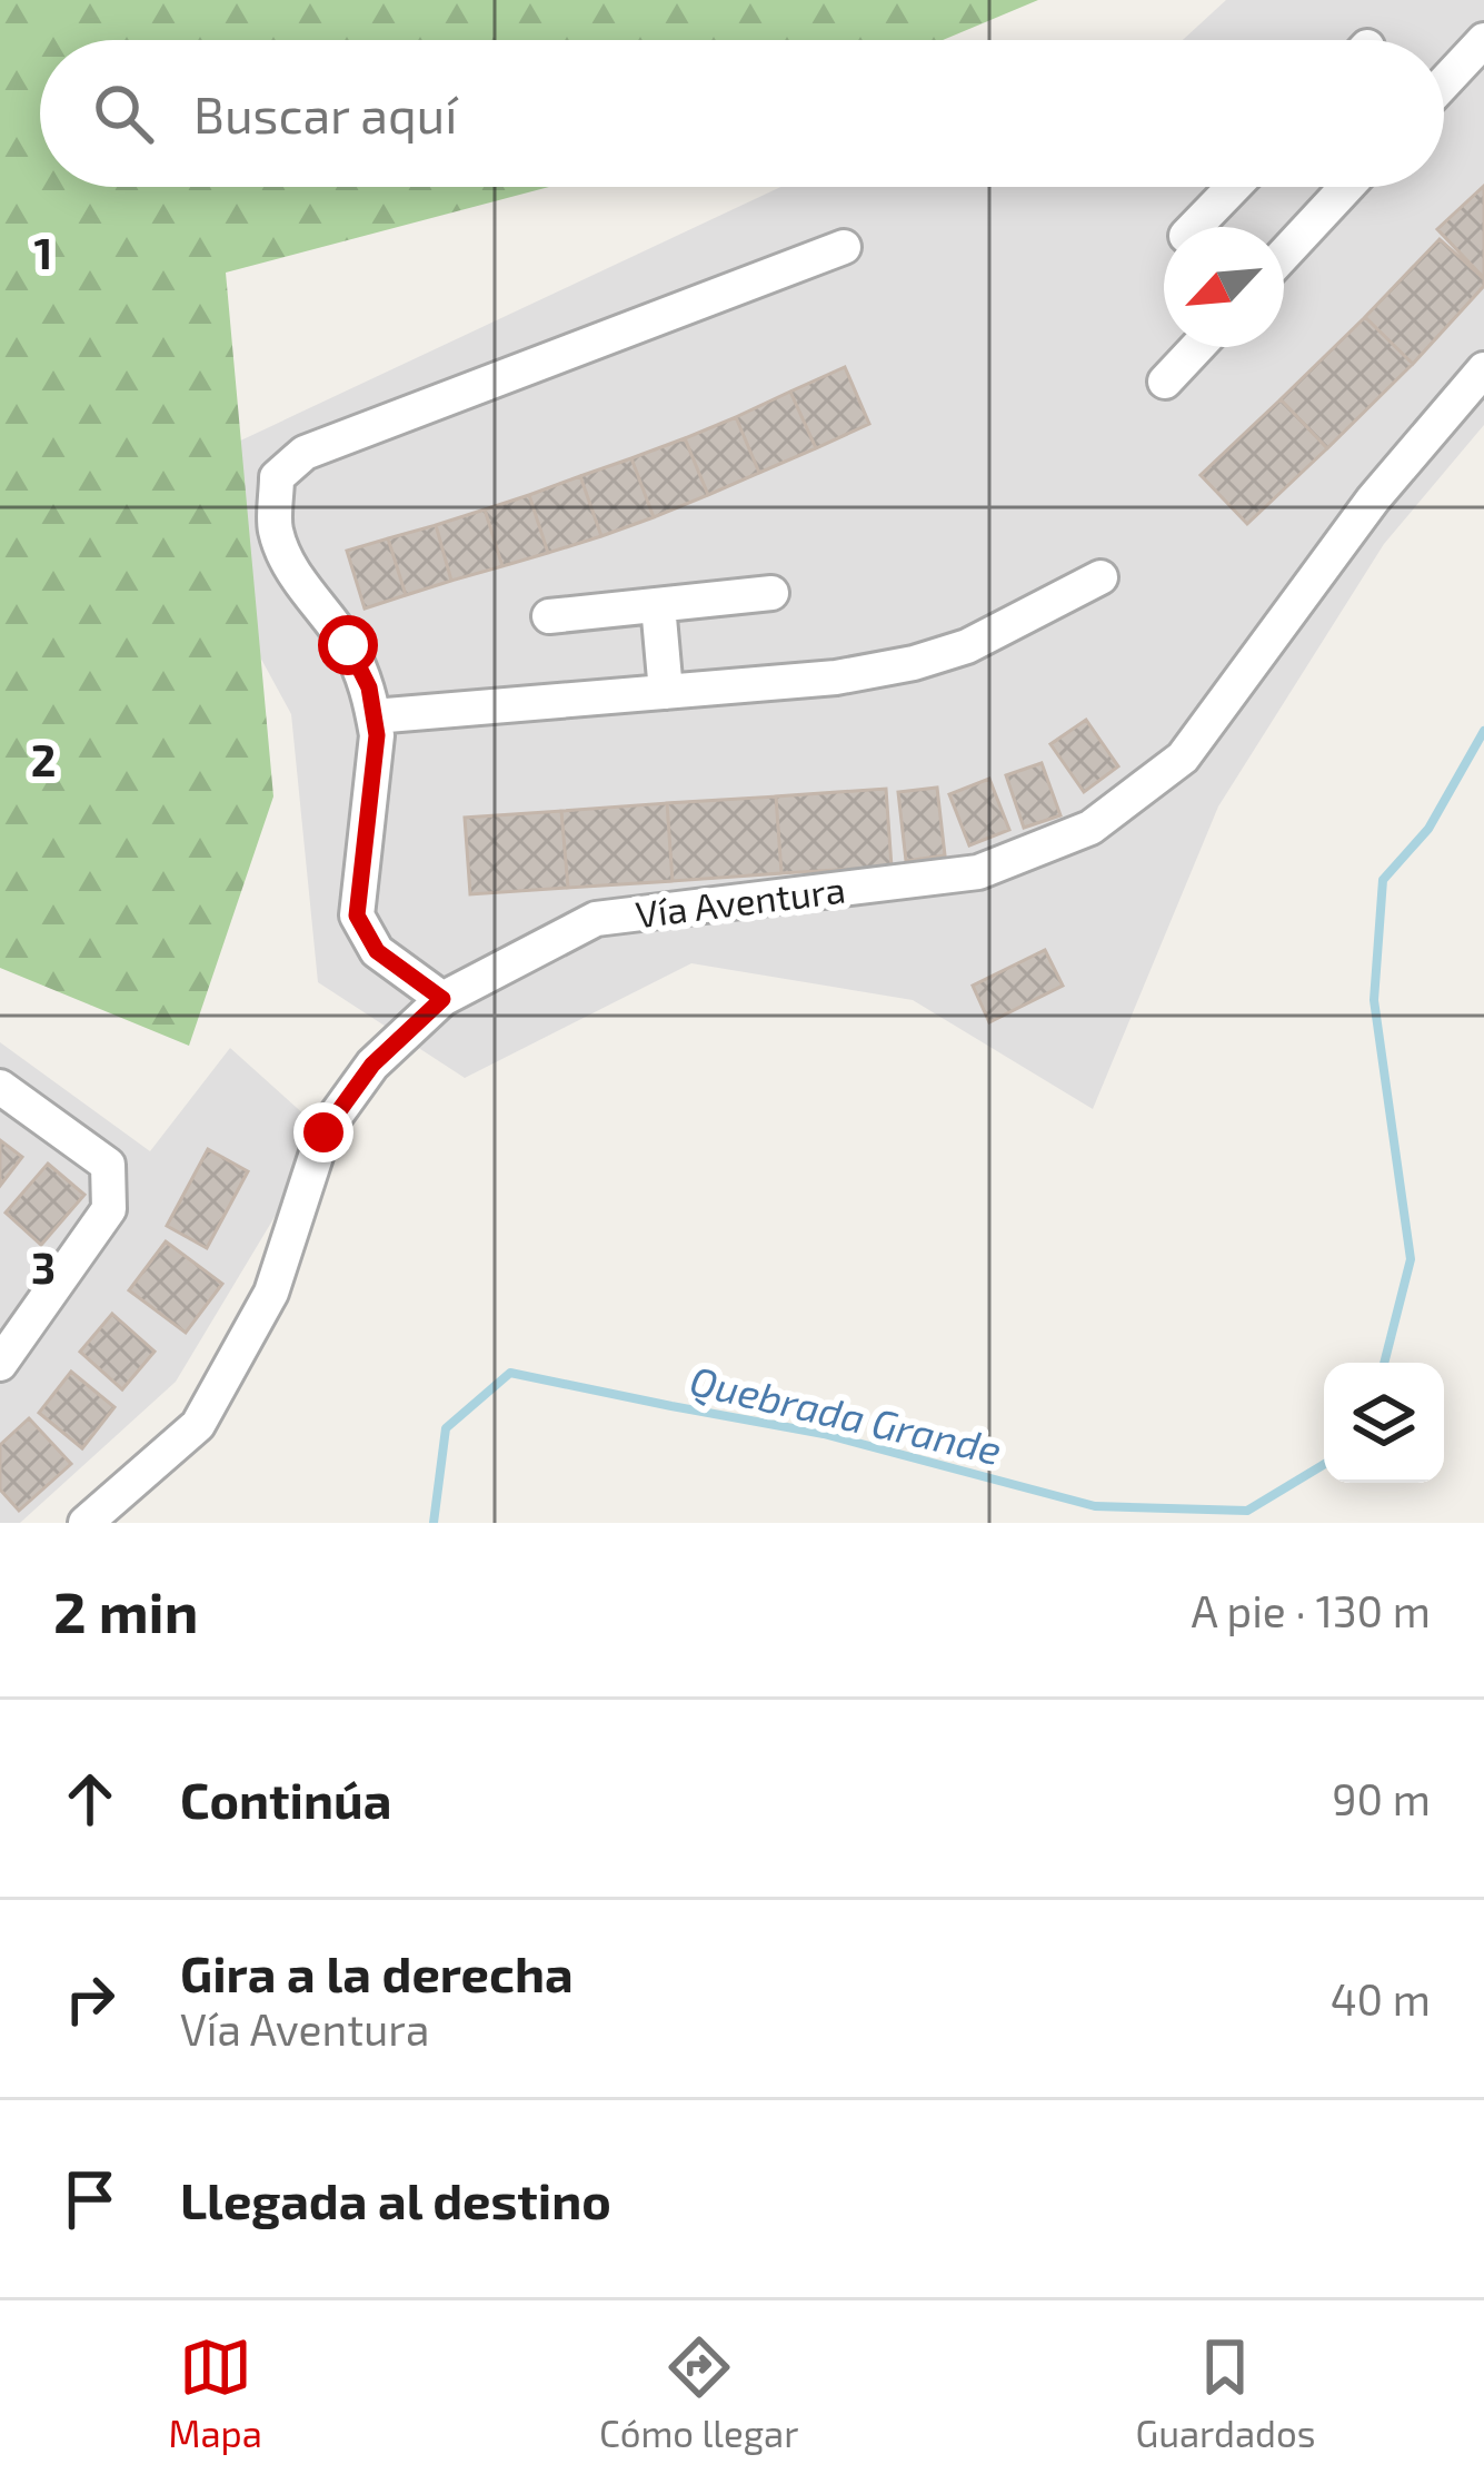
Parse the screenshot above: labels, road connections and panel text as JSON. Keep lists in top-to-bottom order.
{
  "streets": {
    "street": ["Vía Aventura"]
  },
  "water": ["Quebrada Grande"],
  "north": "bottom left",
  "page": {
    "search": "Buscar aquí",
    "heading": ["2 min", "A pie · 130 m"],
    "list": [
      ["Continúa", "90 m"],
      ["Gira a la derecha", "Vía Aventura", "40 m"],
      "Llegada al destino"
    ],
    "nav": ["Mapa", "Cómo llegar", "Guardados"]
  },
  "grid": {
    "rows": ["1", "2", "3"]
  }
}
